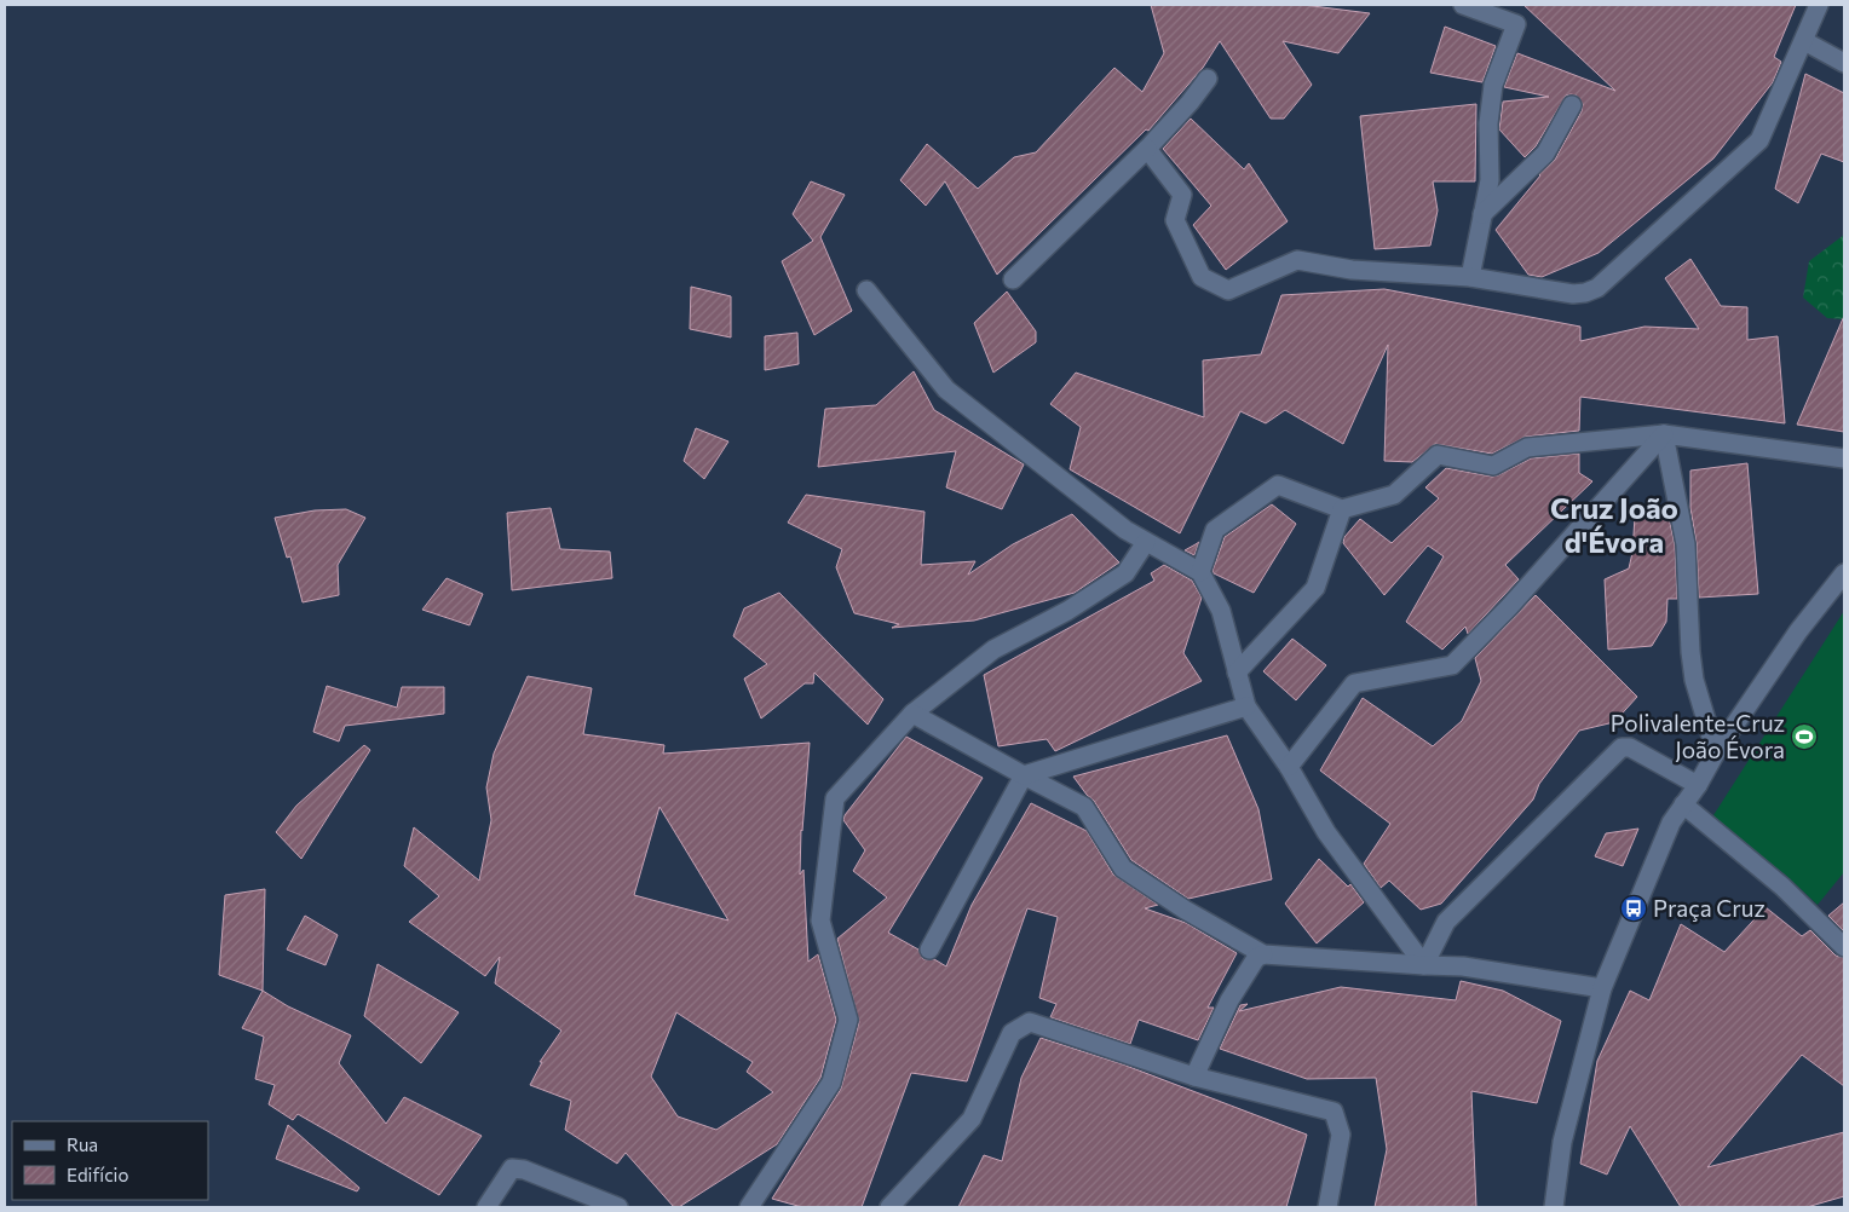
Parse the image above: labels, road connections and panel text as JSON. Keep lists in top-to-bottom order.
{
  "districts": ["Cruz João d'Évora"],
  "places": {
    "sports": ["Polivalente-Cruz João Évora"],
    "bus stop": ["Praça Cruz"]
  },
  "legend": ["Rua", "Edifício"]
}
